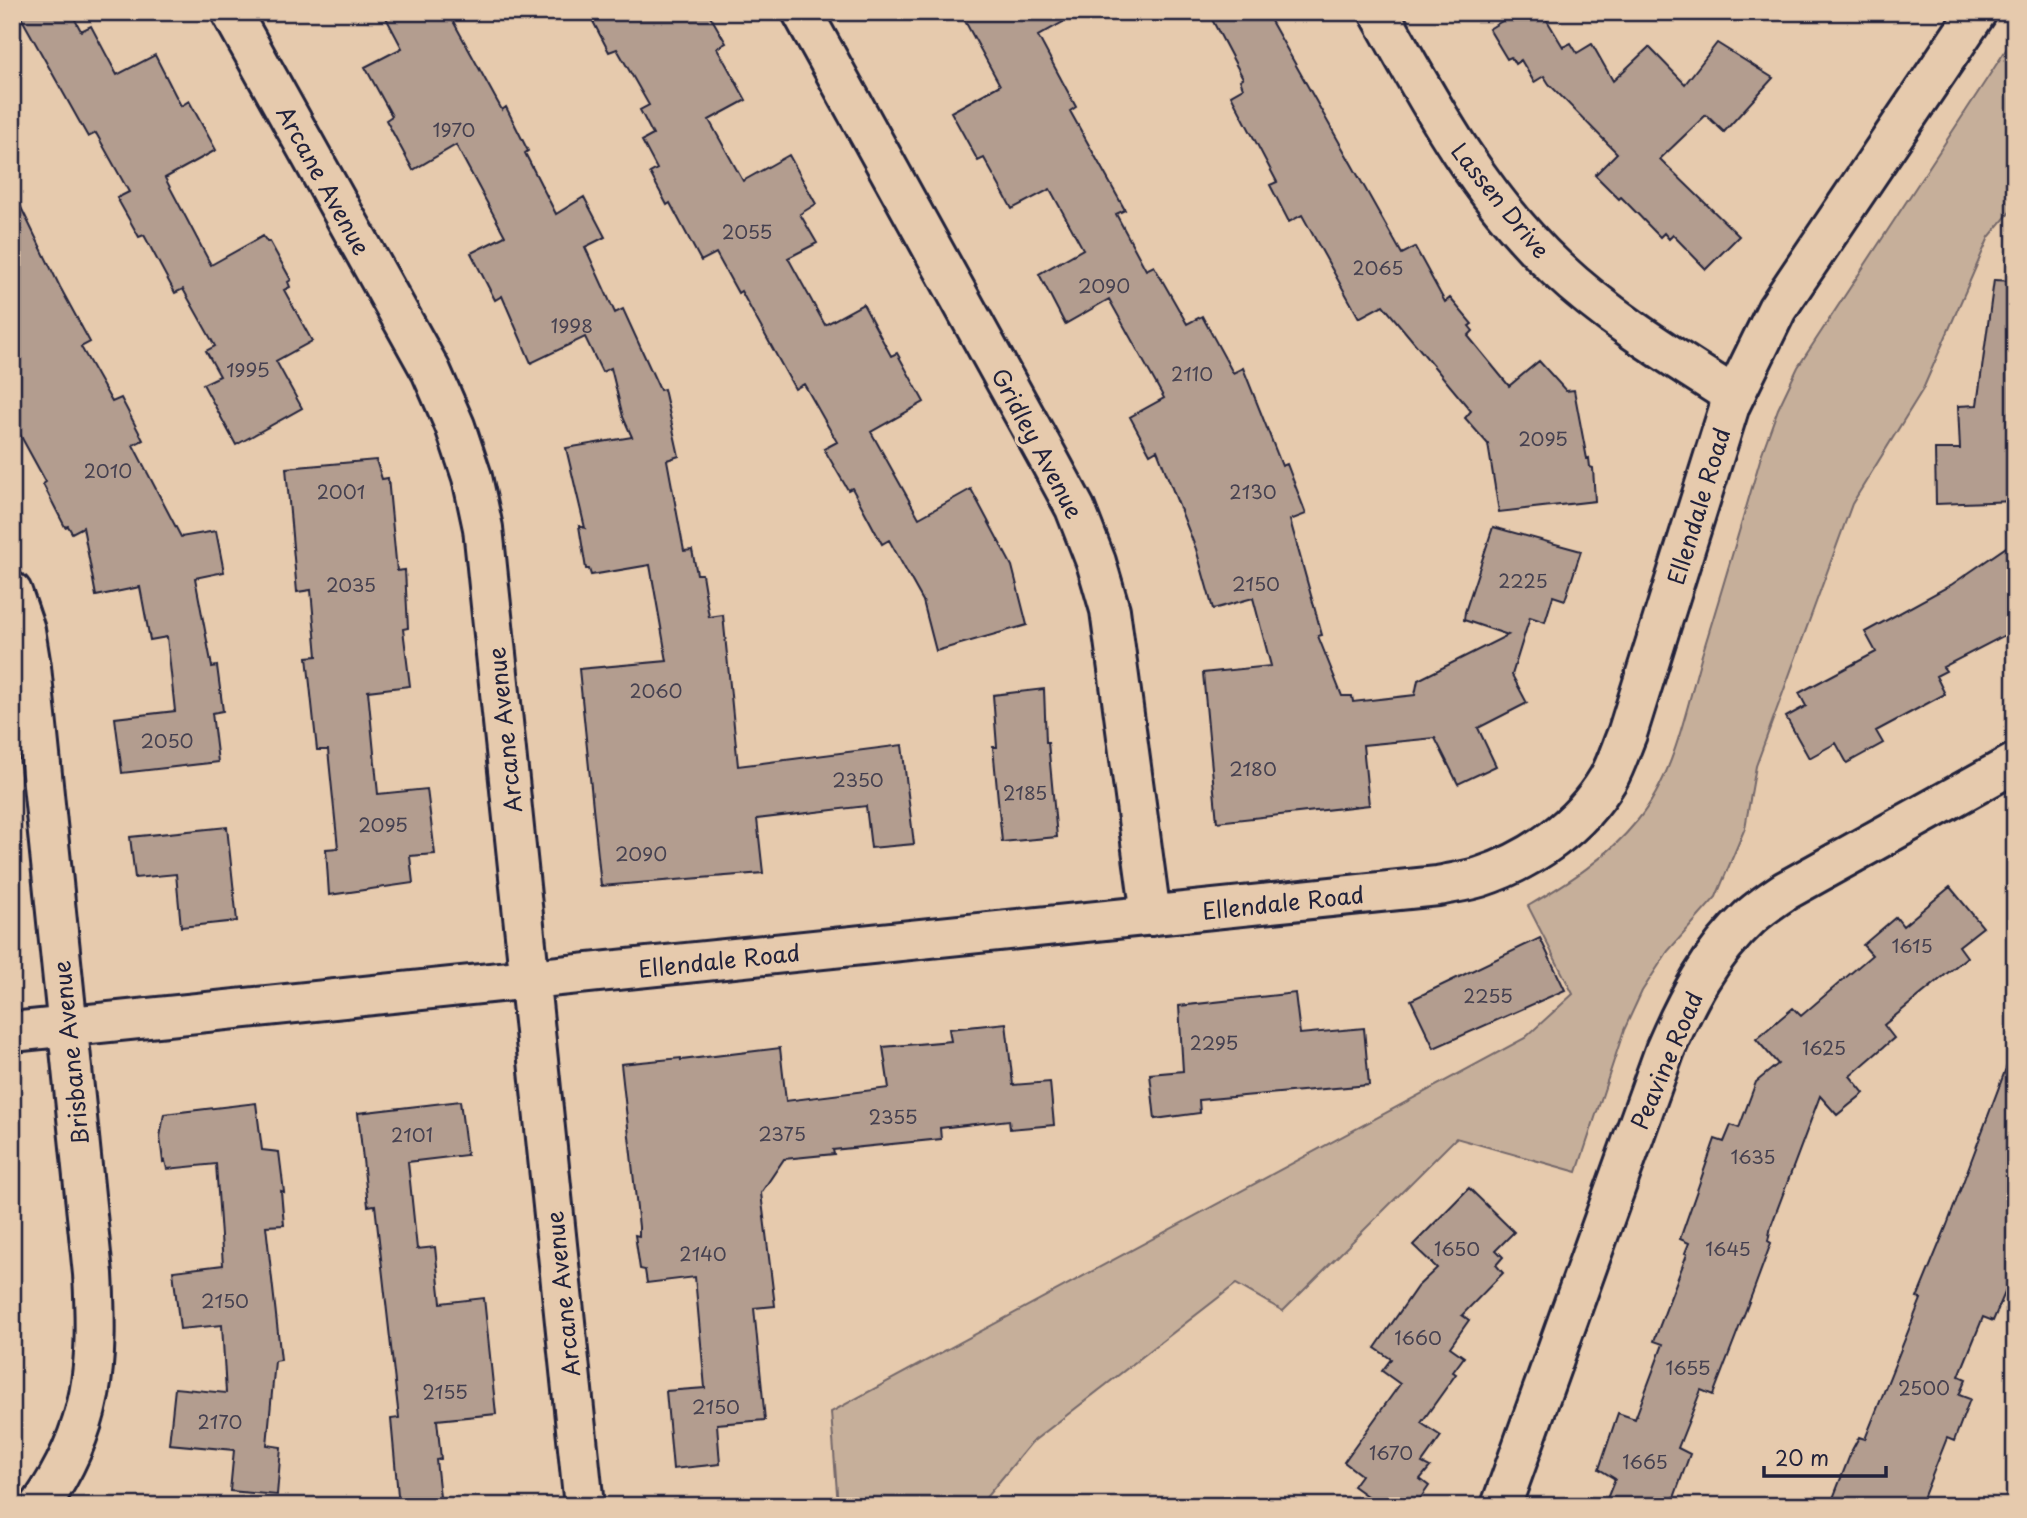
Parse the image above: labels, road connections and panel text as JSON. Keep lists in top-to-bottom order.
{
  "streets": {
    "street": [
      "Arcane Avenue",
      "Lassen Drive",
      "Gridley Avenue",
      "Ellendale Road",
      "Brisbane Avenue",
      "Peavine Road"
    ]
  },
  "crossings": [
    ["Arcane Avenue", "Ellendale Road"],
    ["Lassen Drive", "Ellendale Road"],
    ["Gridley Avenue", "Ellendale Road"],
    ["Ellendale Road", "Brisbane Avenue"]
  ],
  "house_numbers": [
    "1970",
    "2055",
    "2065",
    "2090",
    "1998",
    "1995",
    "2110",
    "2095",
    "2010",
    "2001",
    "2130",
    "2225",
    "2150",
    "2035",
    "2060",
    "2050",
    "2180",
    "2350",
    "2185",
    "2095",
    "2090",
    "1615",
    "2255",
    "2295",
    "1625",
    "2355",
    "2375",
    "2101",
    "1635",
    "1650",
    "1645",
    "2140",
    "2150",
    "1660",
    "1655",
    "2500",
    "2155",
    "2150",
    "2170",
    "1670",
    "1665"
  ],
  "scale_bar": "20 m"
}
